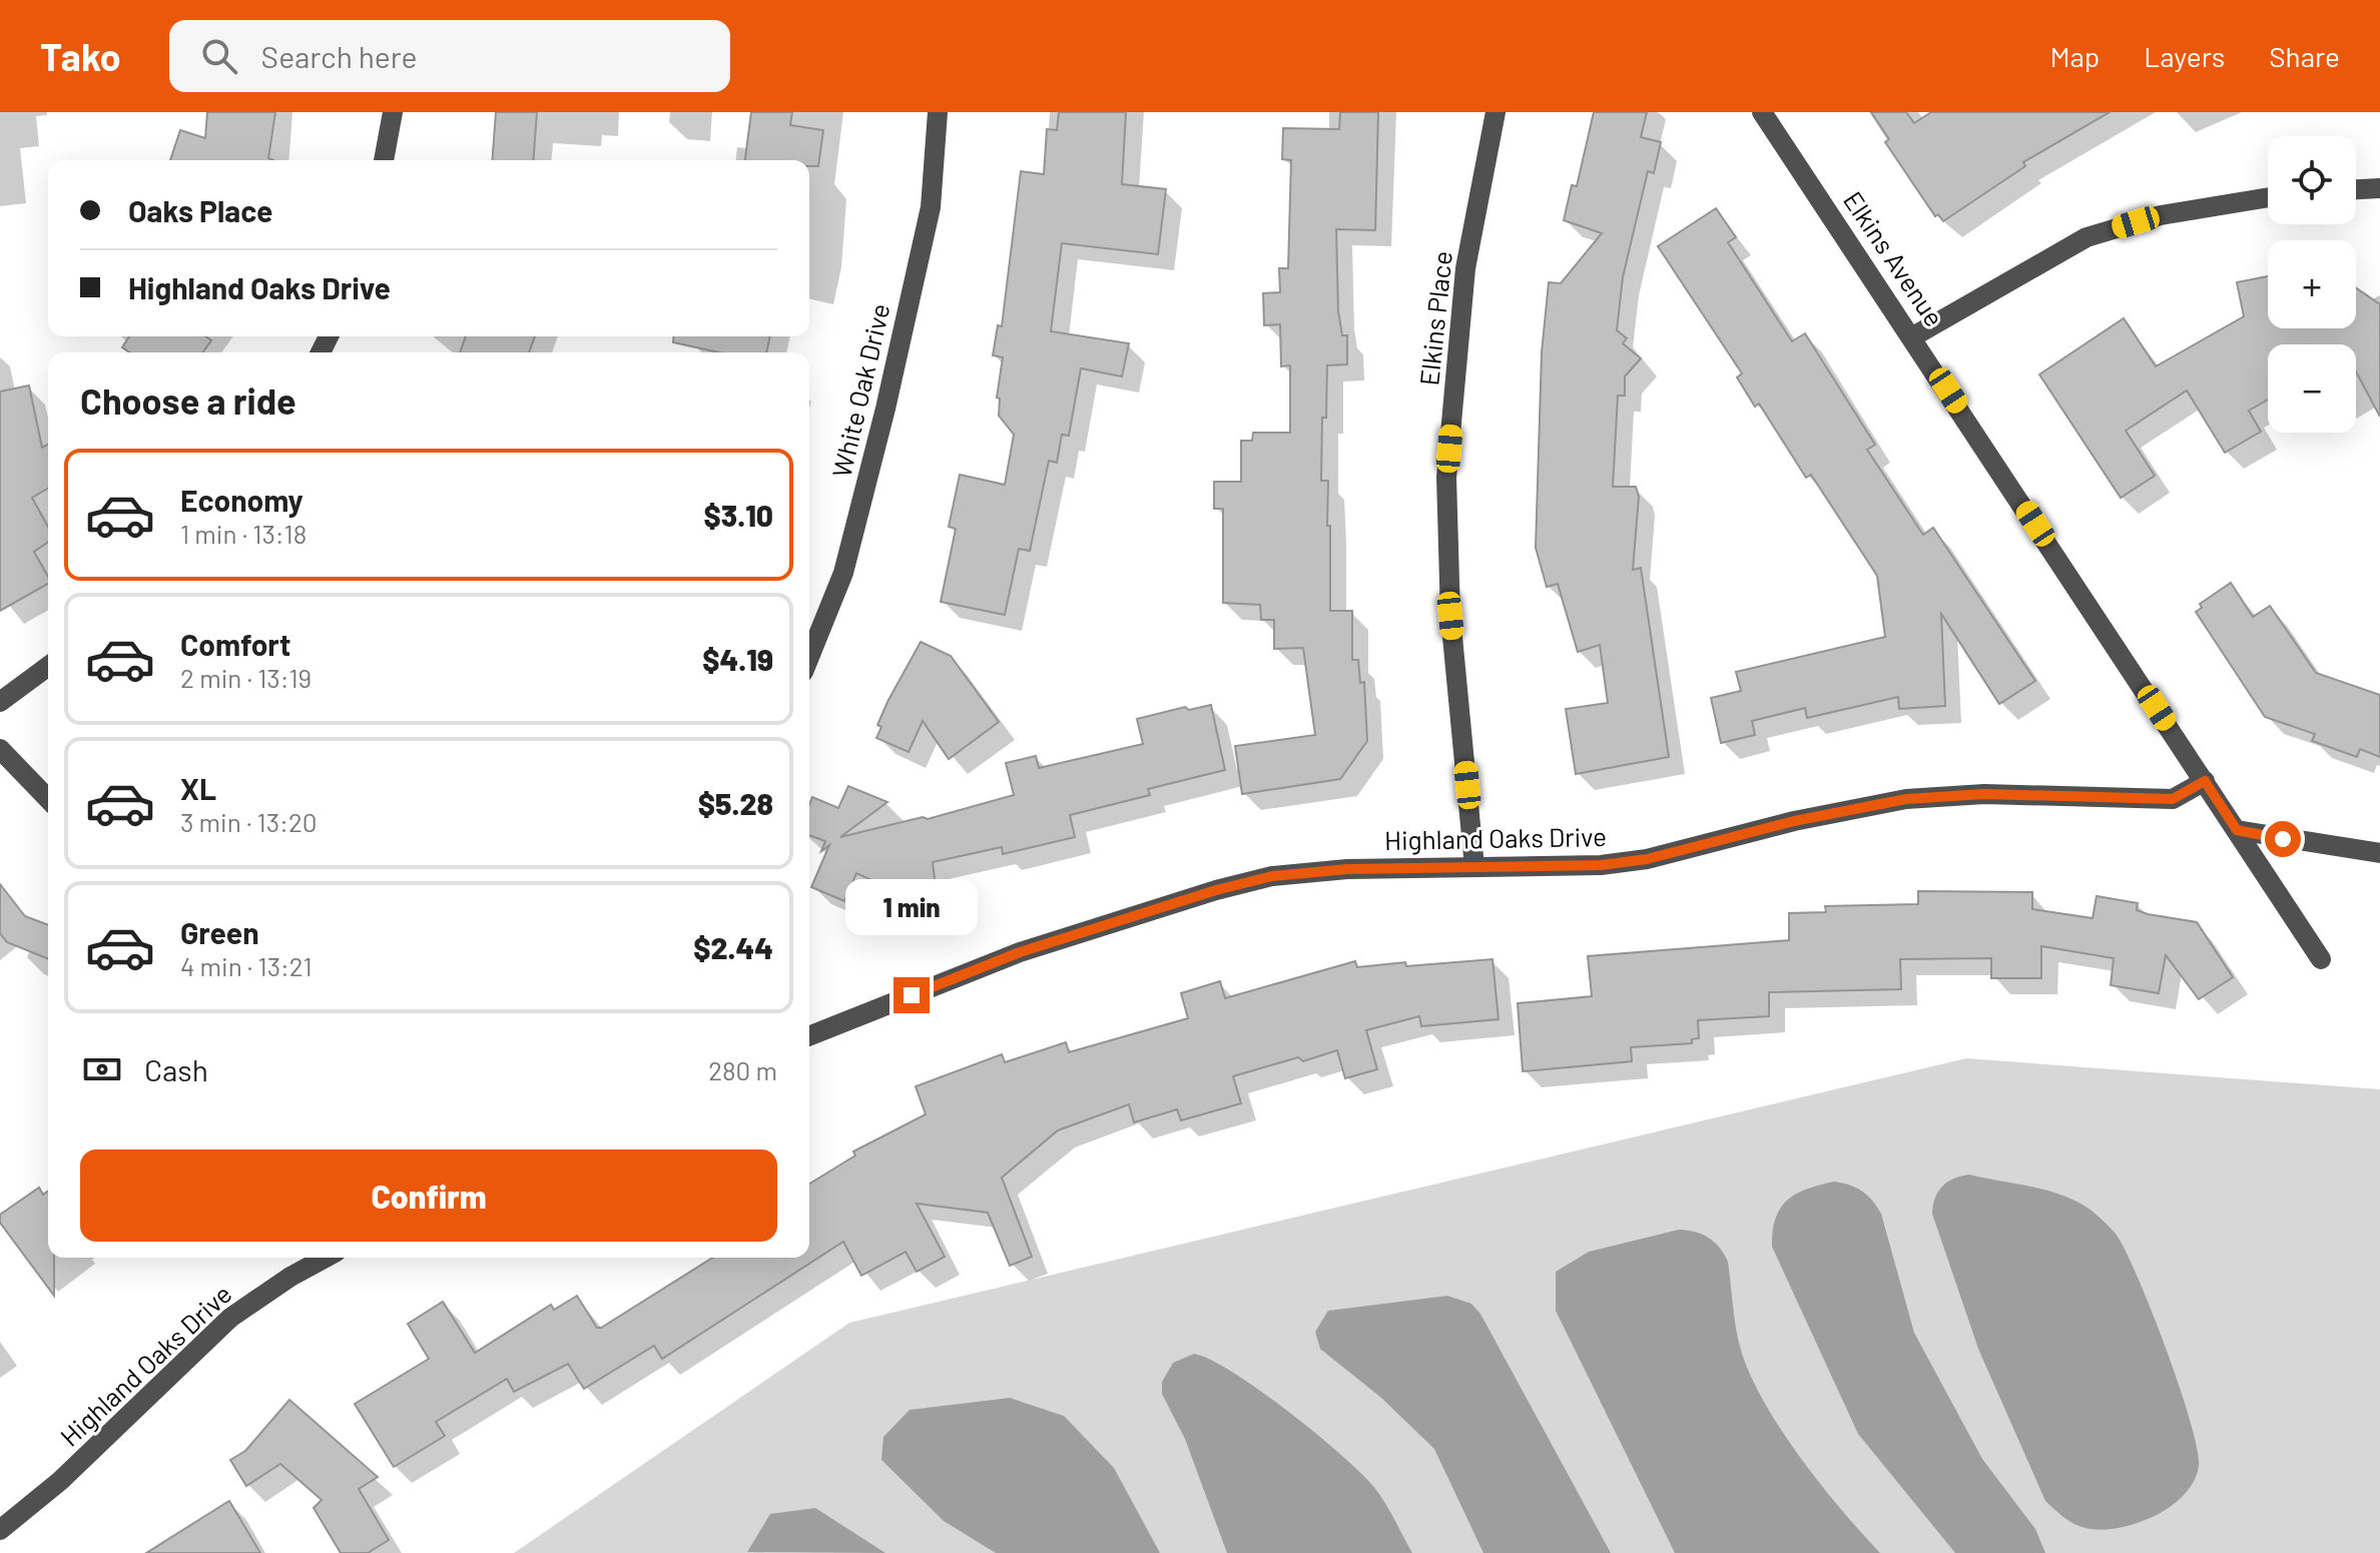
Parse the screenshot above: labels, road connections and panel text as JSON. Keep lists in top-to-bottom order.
{
  "streets": {
    "street": [
      "Elkins Avenue",
      "Elkins Place",
      "White Oak Drive",
      "Highland Oaks Drive"
    ]
  },
  "crossings": [
    ["Elkins Avenue", "Highland Oaks Drive"],
    ["Elkins Place", "Highland Oaks Drive"]
  ],
  "page": {
    "header": "Tako",
    "search": "Search here",
    "nav": ["Map", "Layers", "Share"],
    "map_buttons": ["+", "−"],
    "banner": ["Oaks Place", "Highland Oaks Drive"],
    "heading": "Choose a ride",
    "list": [
      {
        "name": "Economy",
        "note": "1 min · 13:18",
        "value": "$3.10"
      },
      {
        "name": "Comfort",
        "note": "2 min · 13:19",
        "value": "$4.19"
      },
      {
        "name": "XL",
        "note": "3 min · 13:20",
        "value": "$5.28"
      },
      {
        "name": "Green",
        "note": "4 min · 13:21",
        "value": "$2.44"
      }
    ],
    "bubble": "1 min",
    "pay": ["Cash", "280 m"],
    "buttons": "Confirm"
  }
}
